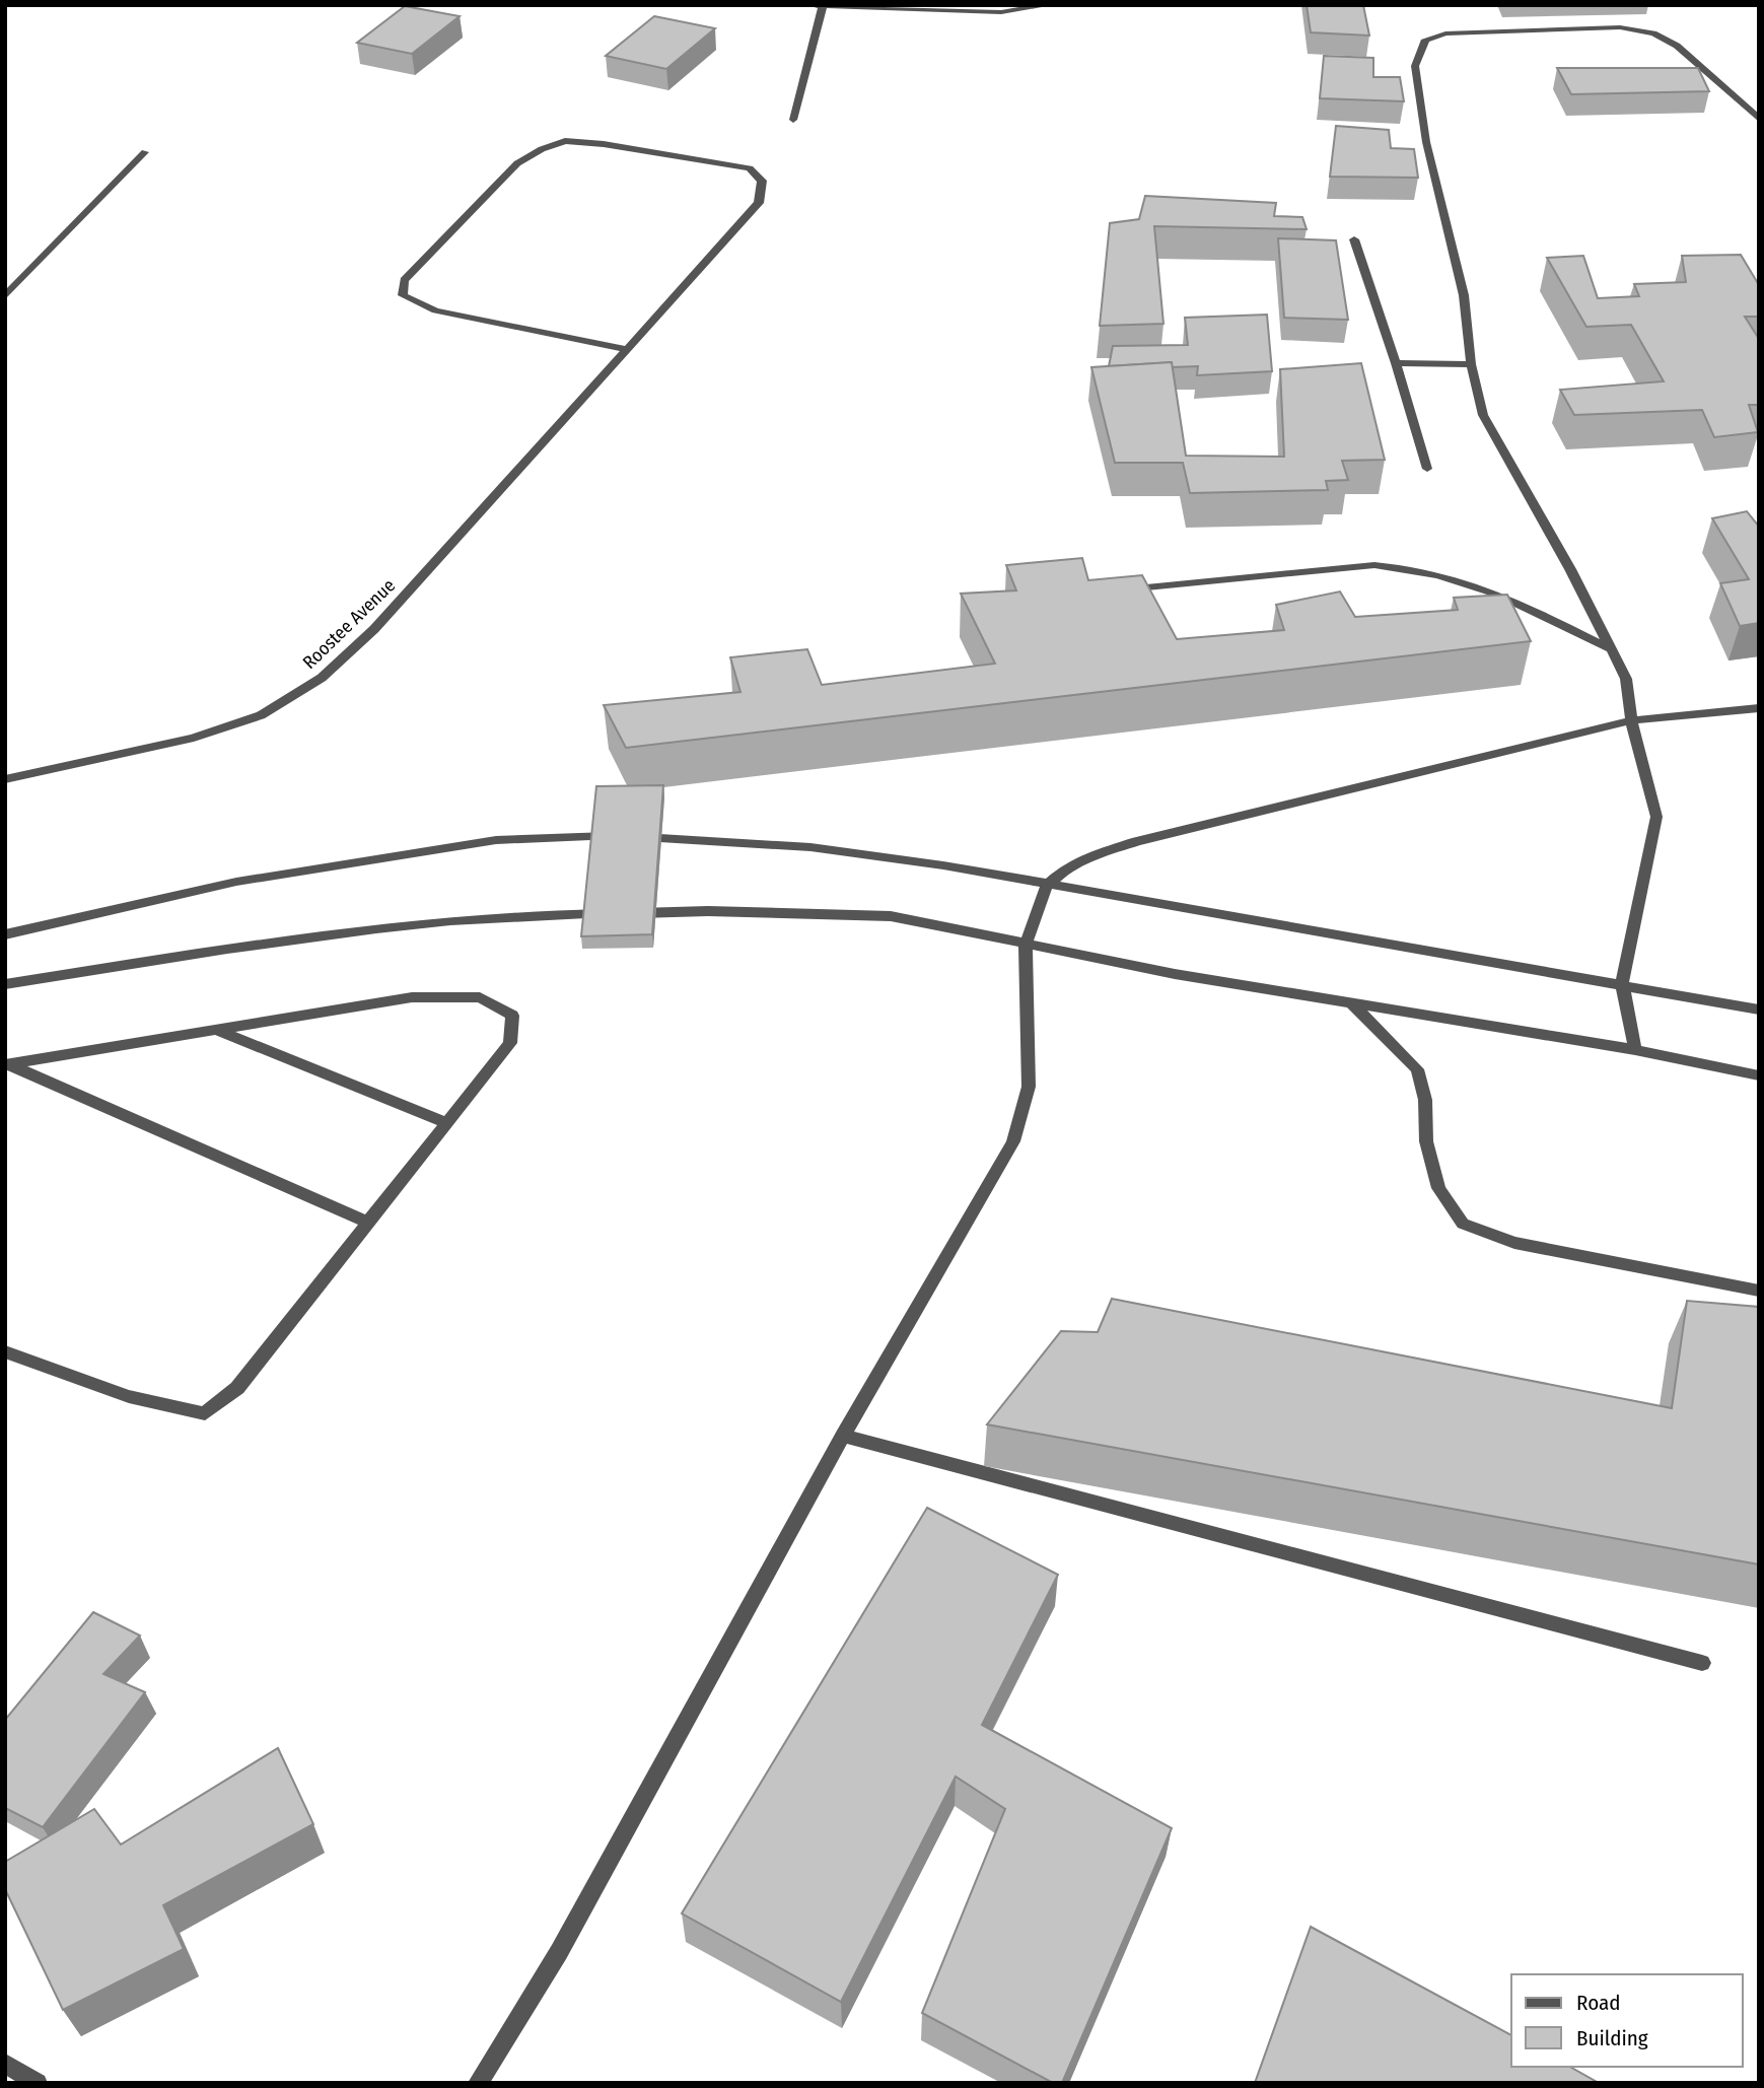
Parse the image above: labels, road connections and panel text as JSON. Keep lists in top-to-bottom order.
{
  "streets": {
    "street": ["Roostee Avenue"]
  },
  "legend": ["Road", "Building"]
}
